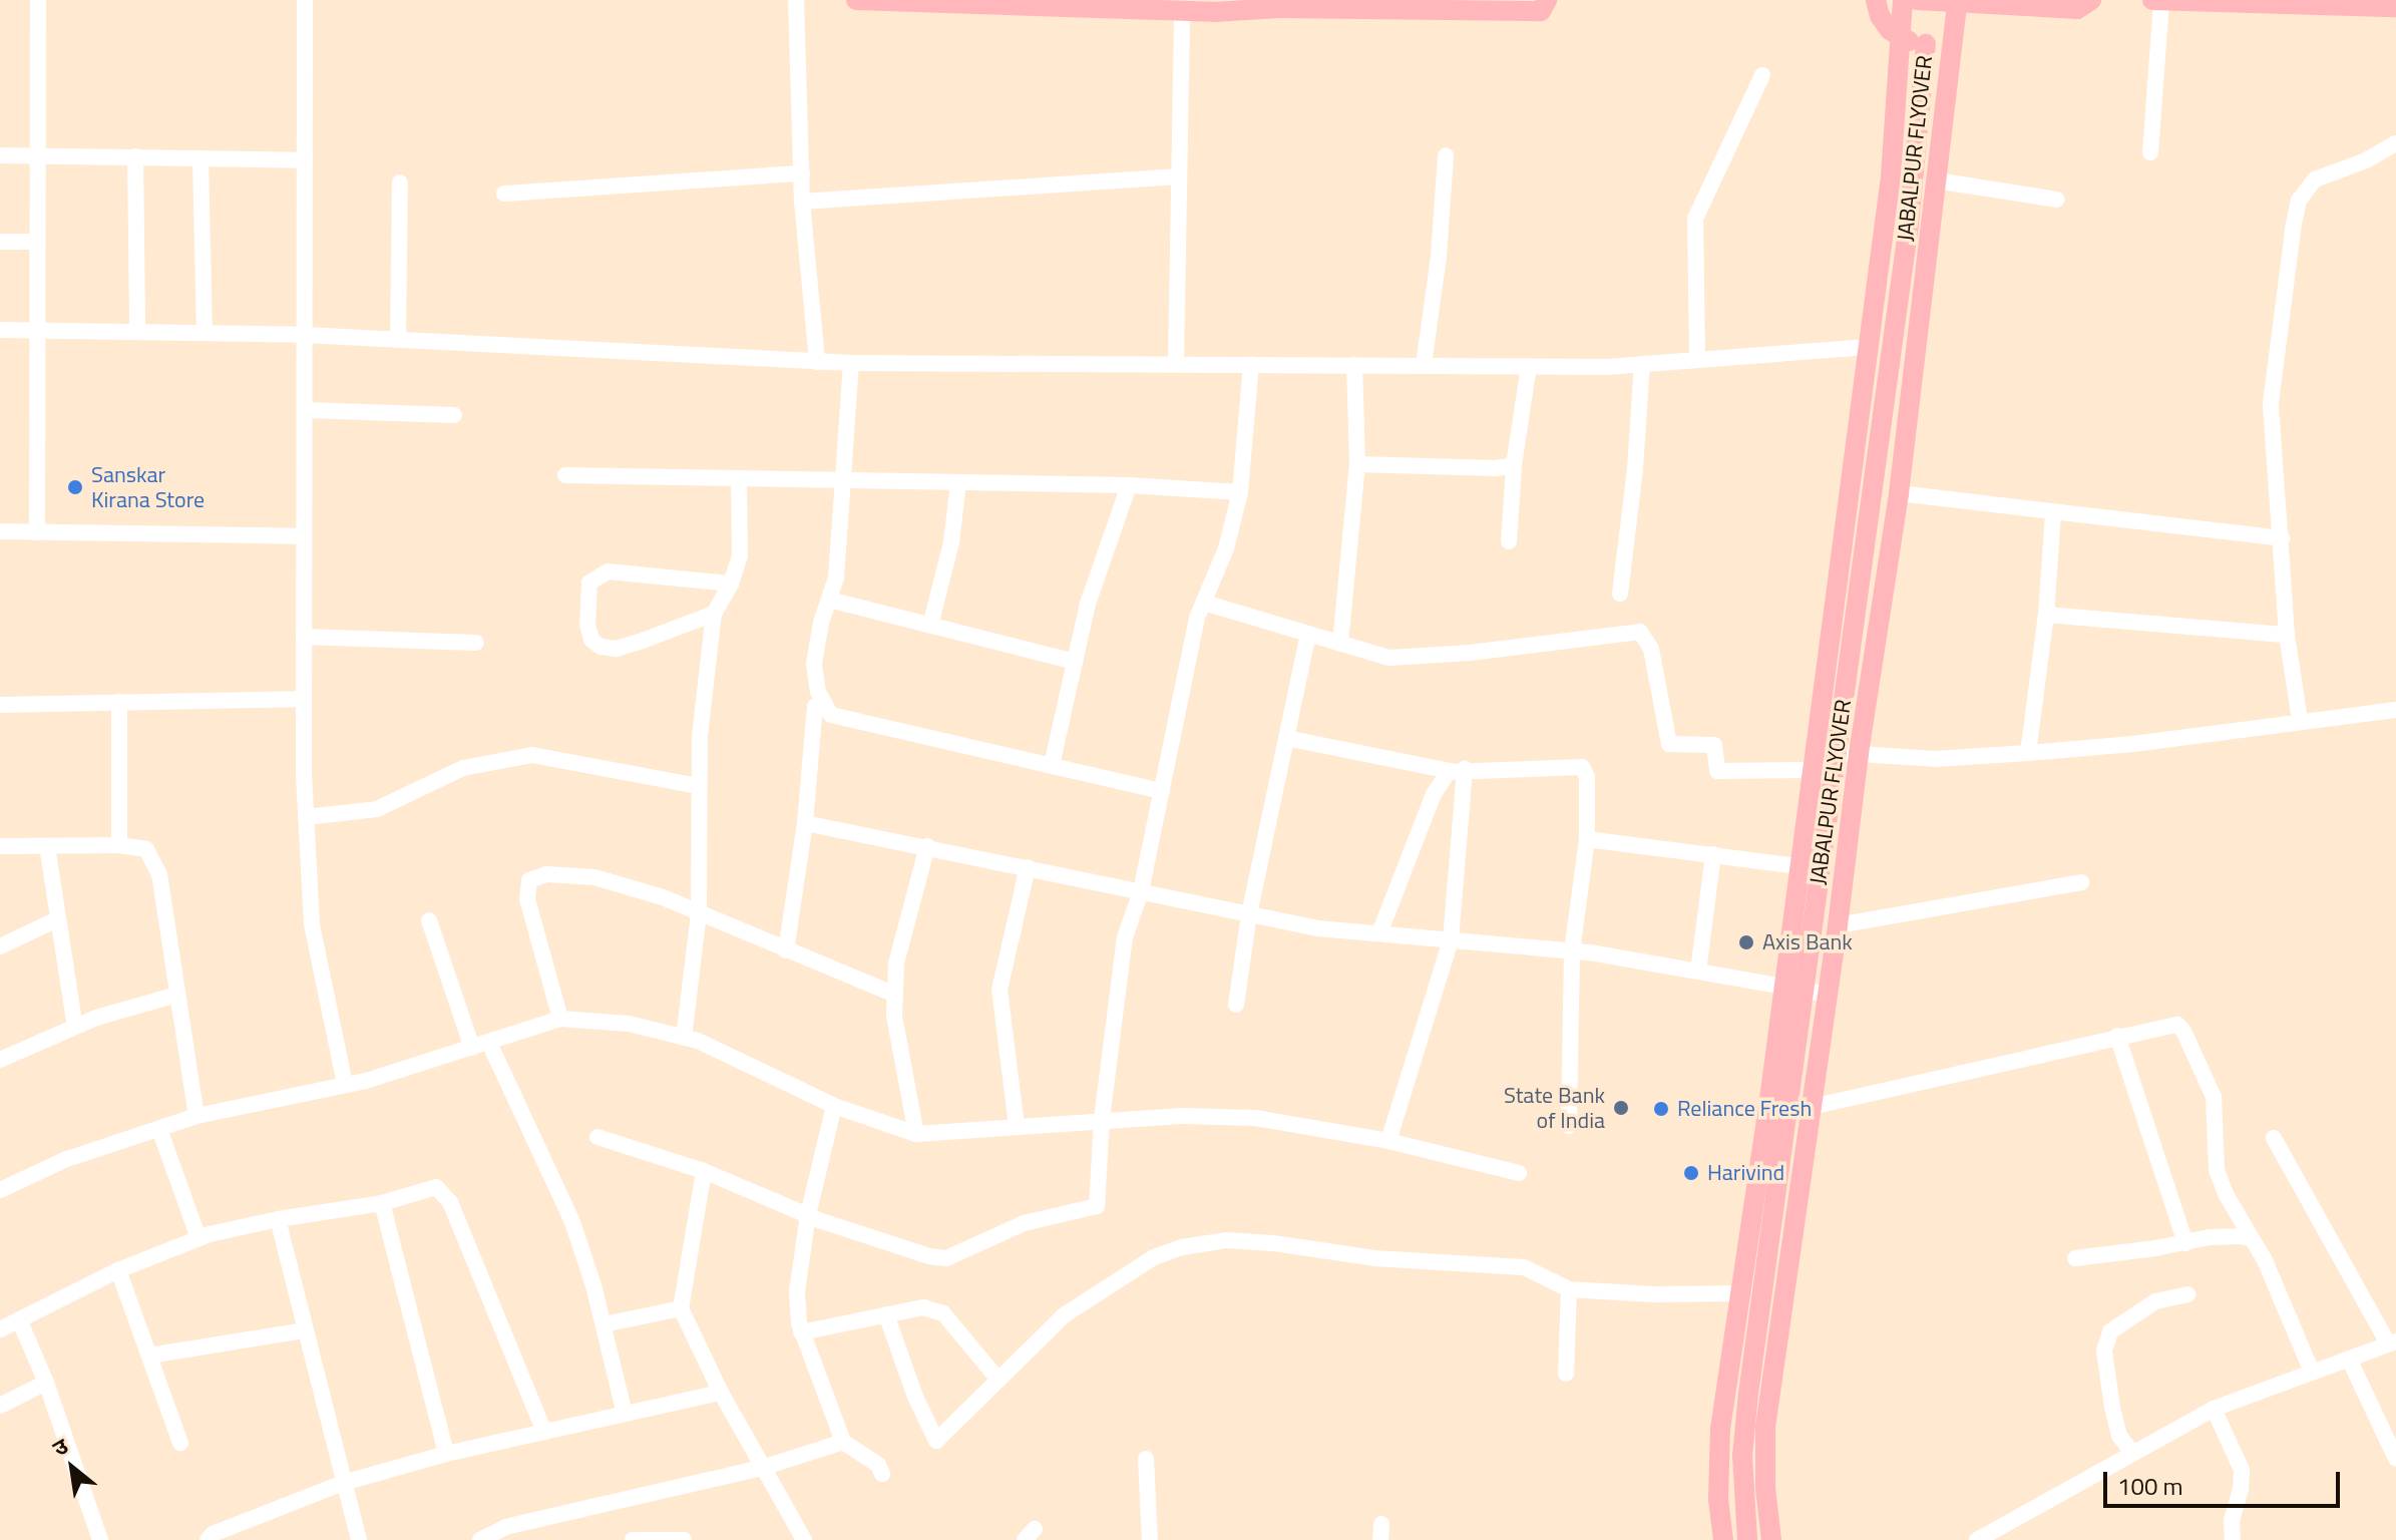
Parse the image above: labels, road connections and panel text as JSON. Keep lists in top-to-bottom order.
{
  "streets": {
    "main road": ["JABALPUR FLYOVER"]
  },
  "places": [
    "Sanskar Kirana Store",
    "Axis Bank",
    "State Bank of India",
    "Reliance Fresh",
    "Harivind"
  ],
  "scale_bar": "100 m",
  "north": "top left"
}
